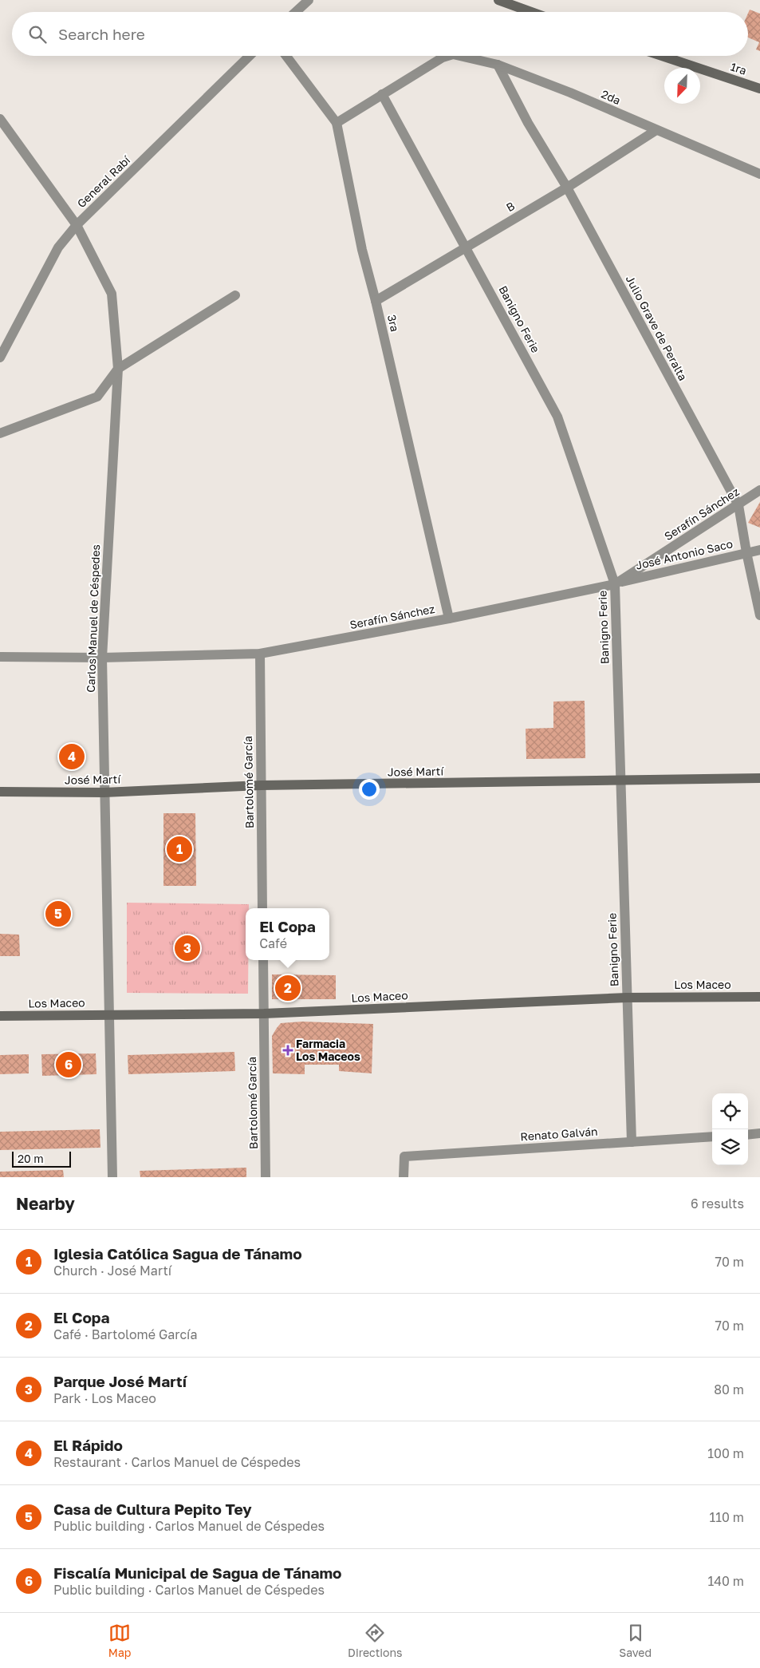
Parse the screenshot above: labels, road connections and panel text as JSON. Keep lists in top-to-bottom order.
{
  "streets": {
    "street": [
      "1ra",
      "2da",
      "General Rabí",
      "B",
      "Banigno Ferie",
      "3ra",
      "Julio Grave de Peralta",
      "Serafín Sánchez",
      "José Antonio Saco",
      "Carlos Manuel de Céspedes",
      "José Martí",
      "Bartolomé García",
      "Los Maceo",
      "Renato Galván"
    ]
  },
  "crossings": [
    ["2da", "B"],
    ["2da", "Banigno Ferie"],
    ["2da", "Julio Grave de Peralta"],
    ["General Rabí", "Carlos Manuel de Céspedes"],
    ["B", "Banigno Ferie"],
    ["B", "3ra"],
    ["B", "Julio Grave de Peralta"],
    ["Banigno Ferie", "Serafín Sánchez"],
    ["Banigno Ferie", "José Antonio Saco"],
    ["Banigno Ferie", "José Martí"],
    ["Banigno Ferie", "Los Maceo"],
    ["Banigno Ferie", "Renato Galván"],
    ["3ra", "Serafín Sánchez"],
    ["Julio Grave de Peralta", "Serafín Sánchez"],
    ["Julio Grave de Peralta", "José Antonio Saco"],
    ["Serafín Sánchez", "José Antonio Saco"],
    ["Serafín Sánchez", "Carlos Manuel de Céspedes"],
    ["Serafín Sánchez", "Bartolomé García"],
    ["Carlos Manuel de Céspedes", "José Martí"],
    ["Carlos Manuel de Céspedes", "Los Maceo"],
    ["José Martí", "Bartolomé García"],
    ["Bartolomé García", "Los Maceo"]
  ],
  "places": {
    "health": ["Farmacia Los Maceos"]
  },
  "scale_bar": "20 m",
  "north": "bottom left",
  "page": {
    "search": "Search here",
    "pins": [
      "4",
      "1",
      "5",
      "3",
      "2",
      "6"
    ],
    "popup": ["El Copa", "Café"],
    "scale": "20 m",
    "heading": ["Nearby", "6 results"],
    "list": [
      {
        "mark": "1",
        "name": "Iglesia Católica Sagua de Tánamo",
        "note": "Church · José Martí",
        "value": "70 m"
      },
      {
        "mark": "2",
        "name": "El Copa",
        "note": "Café · Bartolomé García",
        "value": "70 m"
      },
      {
        "mark": "3",
        "name": "Parque José Martí",
        "note": "Park · Los Maceo",
        "value": "80 m"
      },
      {
        "mark": "4",
        "name": "El Rápido",
        "note": "Restaurant · Carlos Manuel de Céspedes",
        "value": "100 m"
      },
      {
        "mark": "5",
        "name": "Casa de Cultura Pepito Tey",
        "note": "Public building · Carlos Manuel de Céspedes",
        "value": "110 m"
      },
      {
        "mark": "6",
        "name": "Fiscalía Municipal de Sagua de Tánamo",
        "note": "Public building · Carlos Manuel de Céspedes",
        "value": "140 m"
      }
    ],
    "nav": ["Map", "Directions", "Saved"]
  }
}
